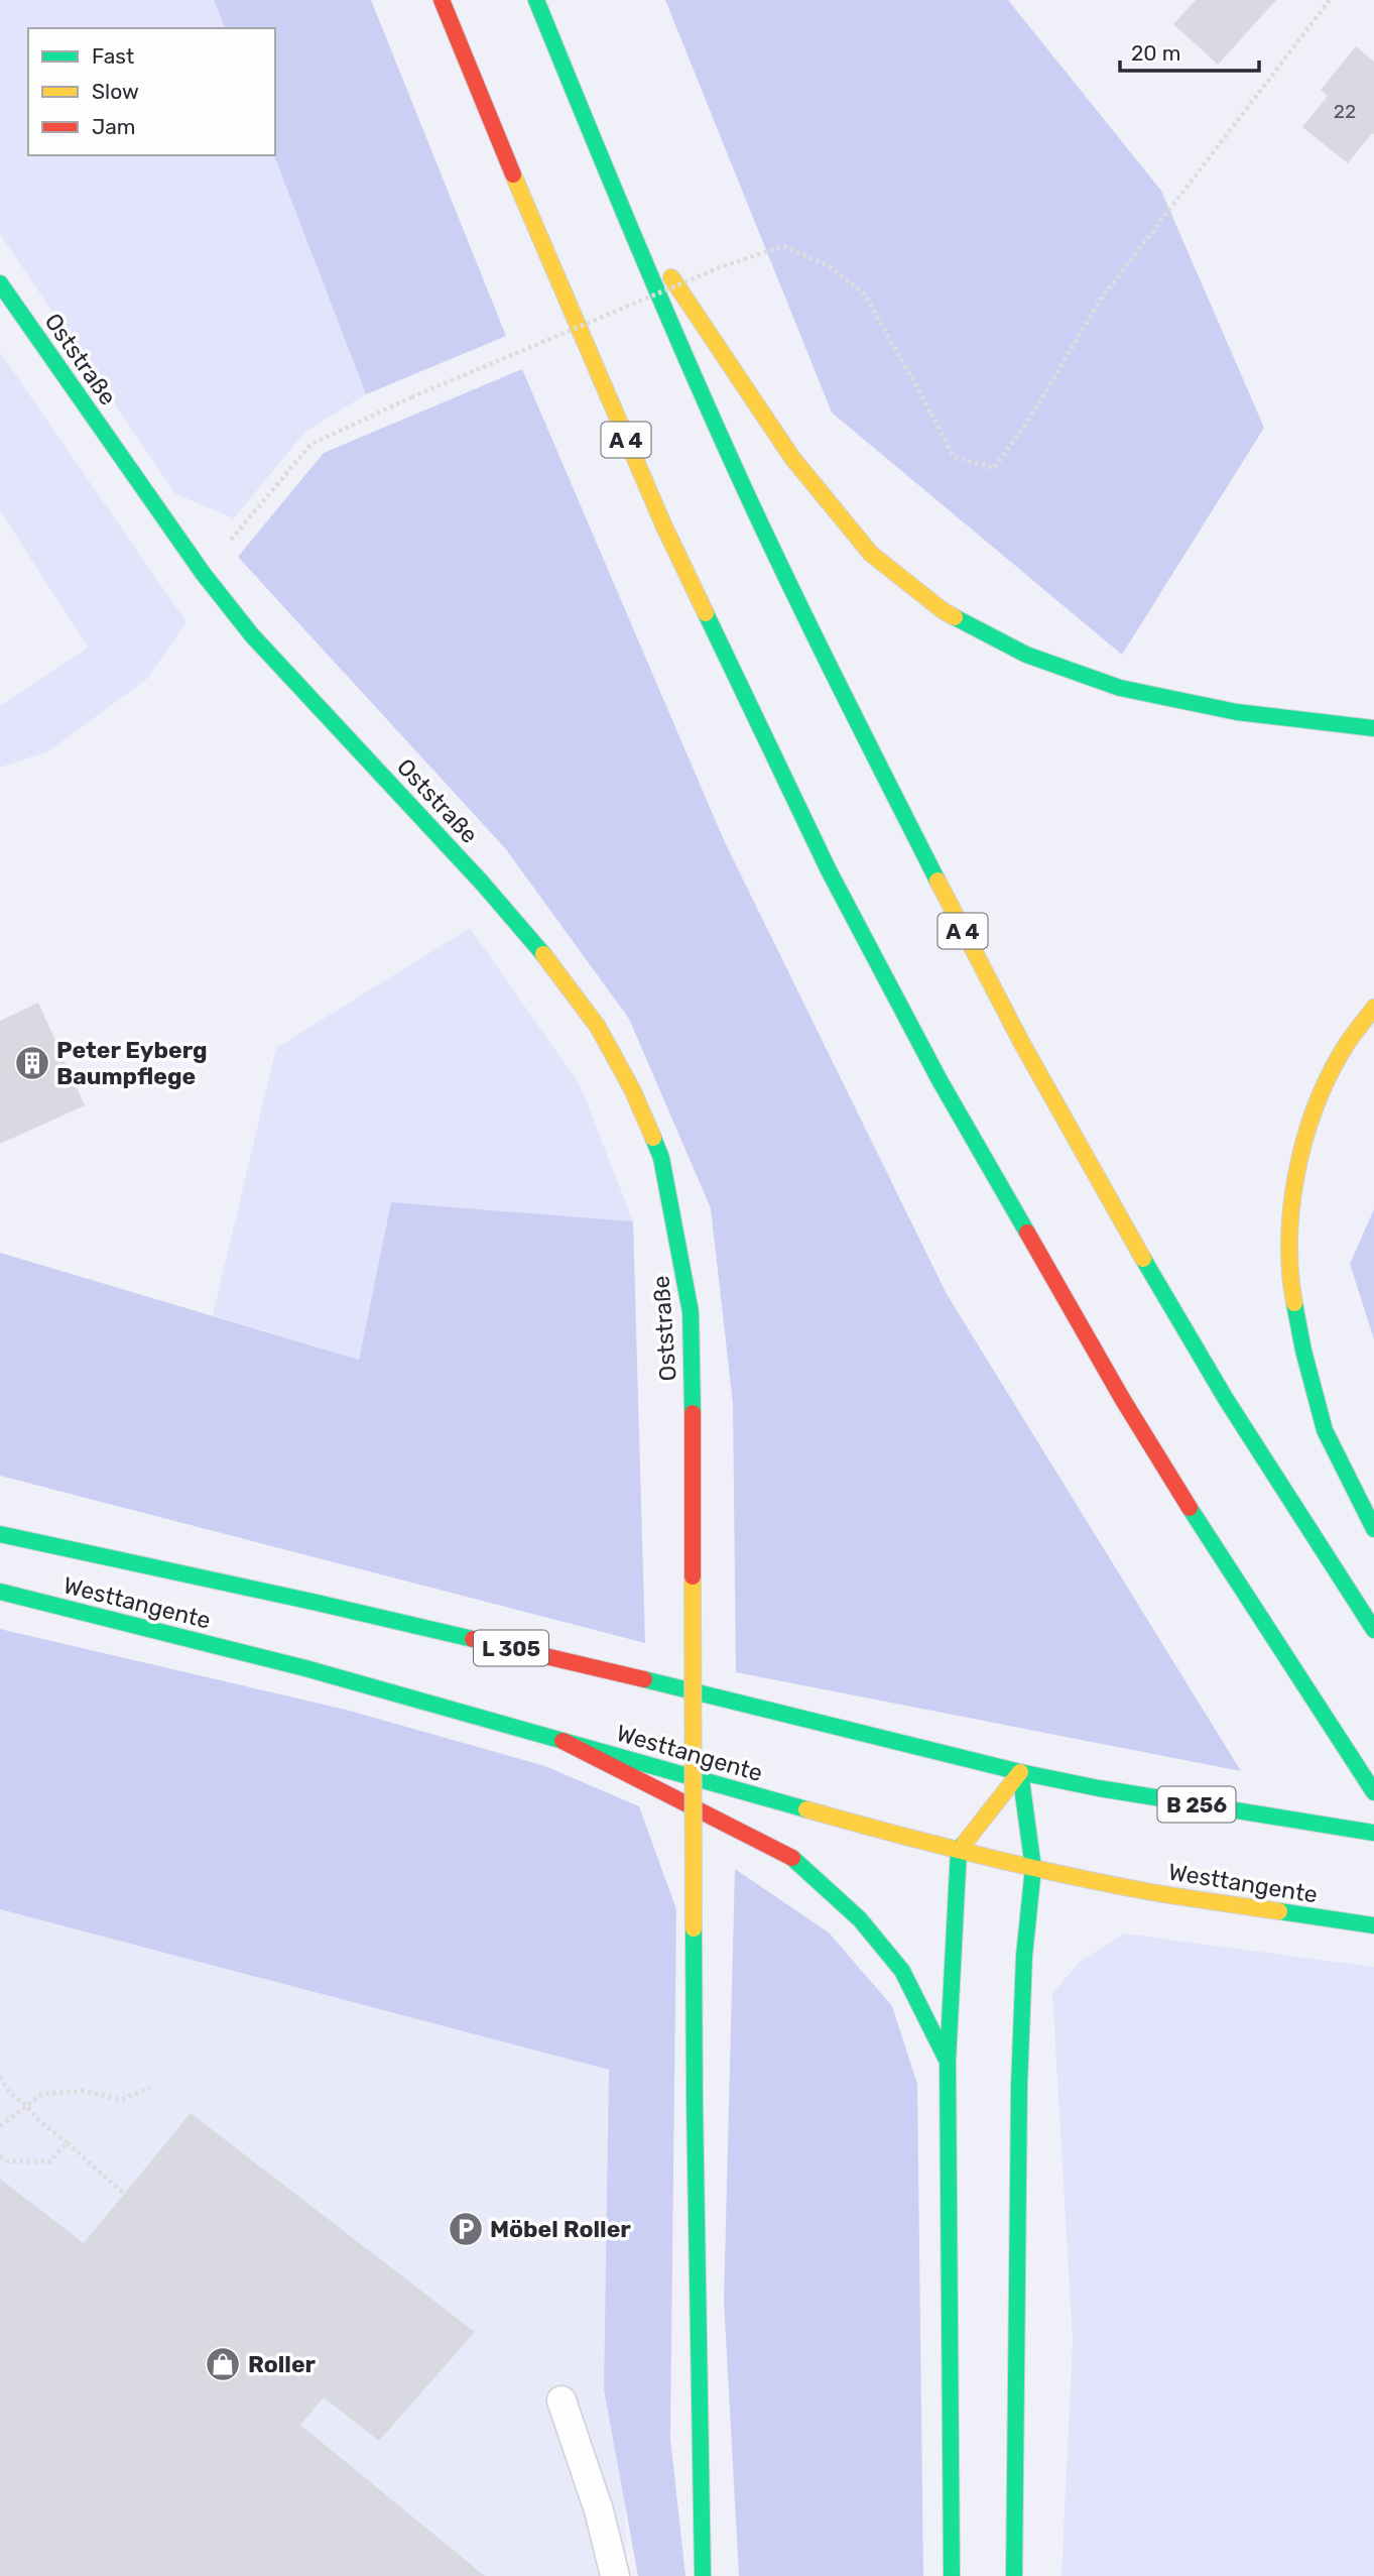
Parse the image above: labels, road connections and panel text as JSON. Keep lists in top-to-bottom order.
{
  "streets": {
    "main road": [
      "Oststraße",
      "A 4",
      "Westtangente",
      "L 305",
      "B 256"
    ]
  },
  "places": {
    "building": ["Peter Eyberg Baumpflege"],
    "parking": ["Möbel Roller"],
    "shop": ["Roller"]
  },
  "house_numbers": ["22"],
  "legend": ["Fast", "Slow", "Jam"],
  "scale_bar": "20 m"
}
